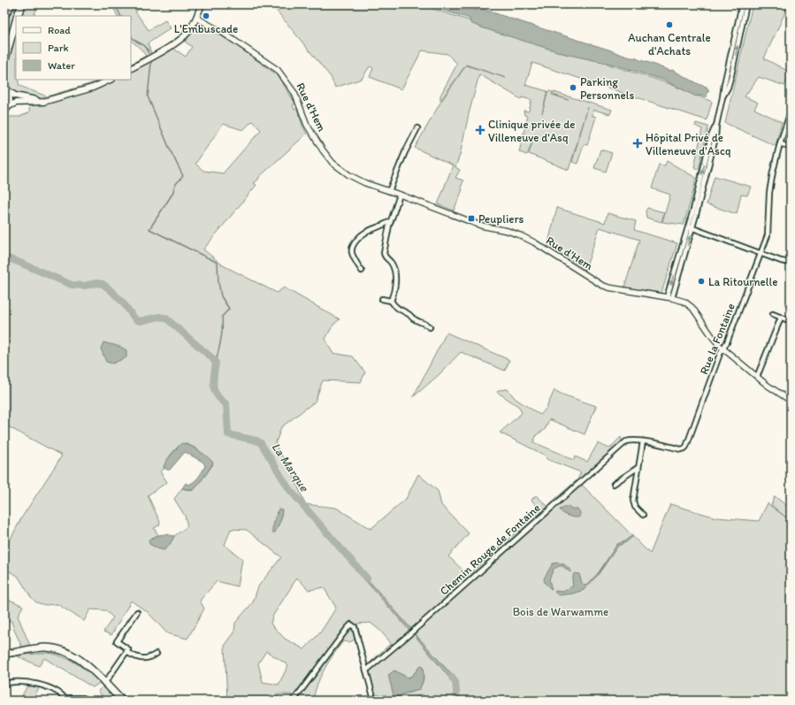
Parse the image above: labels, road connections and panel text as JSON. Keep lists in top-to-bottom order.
{
  "streets": {
    "street": ["Rue d'Hem", "Rue la Fontaine", "Chemin Rouge de Fontaine"]
  },
  "crossings": [
    ["Rue d'Hem", "Rue la Fontaine"],
    ["Rue la Fontaine", "Chemin Rouge de Fontaine"]
  ],
  "water": ["La Marque"],
  "parks": ["Bois de Warwamme"],
  "places": {
    "other": [
      "L'Embuscade",
      "Auchan Centrale d'Achats",
      "Parking Personnels",
      "La Ritournelle"
    ],
    "health": ["Clinique privée de Villeneuve d'Asq", "Hôpital Privé de Villeneuve d'Ascq"],
    "transit": ["Peupliers"]
  },
  "legend": ["Road", "Park", "Water"]
}
